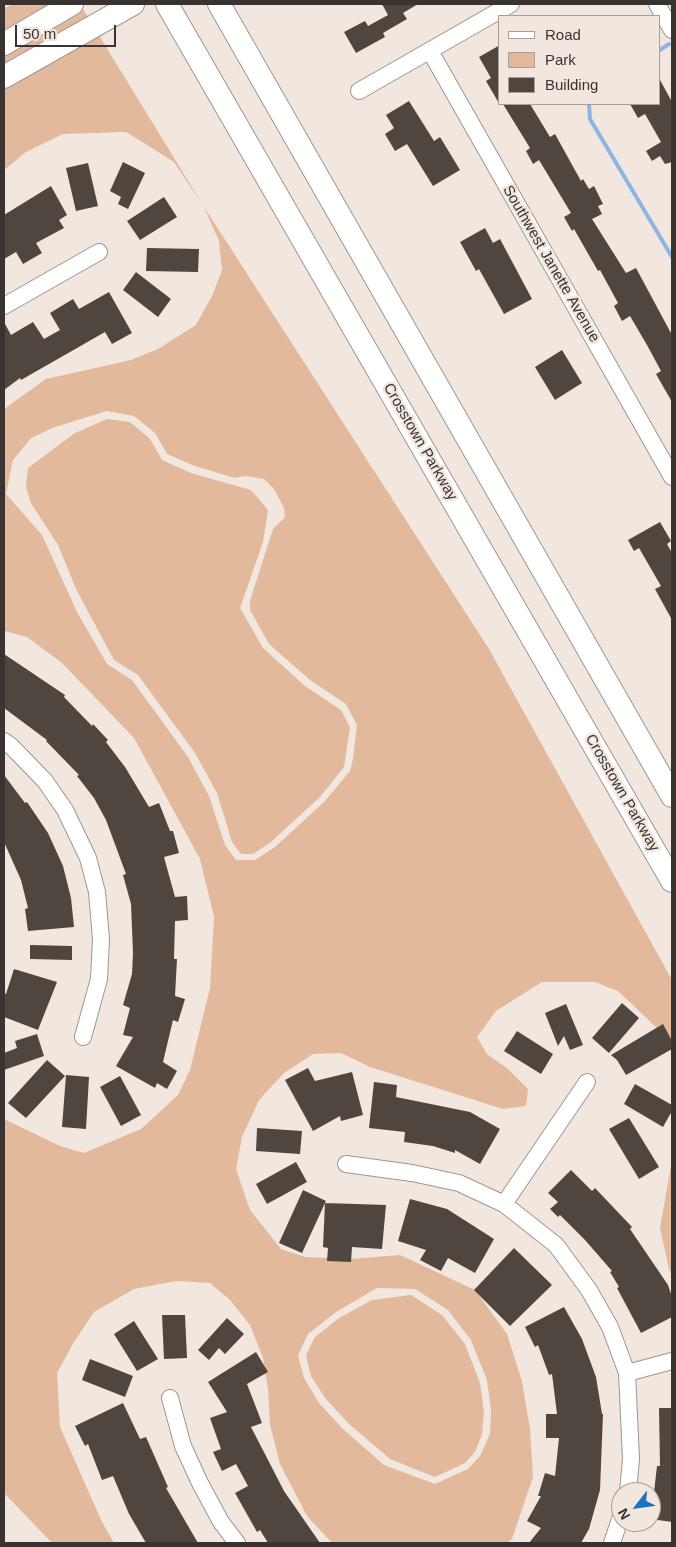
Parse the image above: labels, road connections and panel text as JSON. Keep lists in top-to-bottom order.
{
  "streets": {
    "main road": ["Crosstown Parkway"],
    "street": ["Southwest Janette Avenue"]
  },
  "legend": ["Road", "Park", "Building"],
  "scale_bar": "50 m",
  "north": "bottom left"
}
